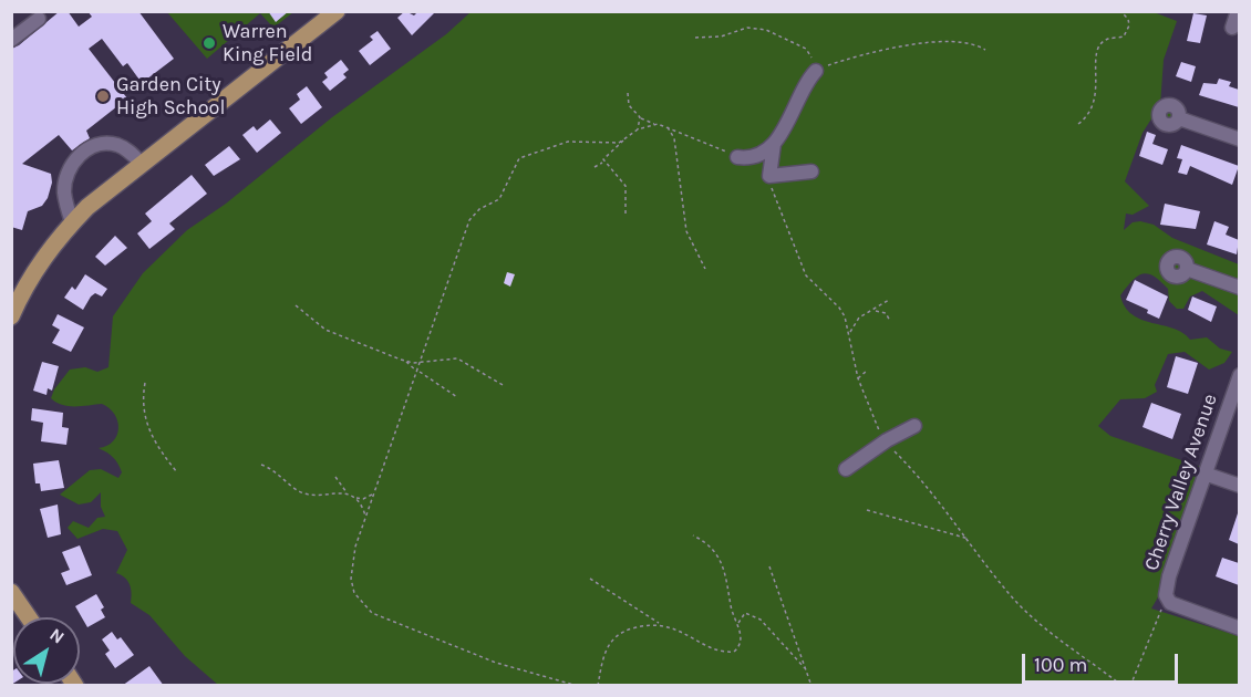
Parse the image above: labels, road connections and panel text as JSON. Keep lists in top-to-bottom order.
{
  "streets": {
    "street": ["Cherry Valley Avenue"]
  },
  "places": ["Warren King Field", "Garden City High School"],
  "scale_bar": "100 m",
  "north": "top right"
}
